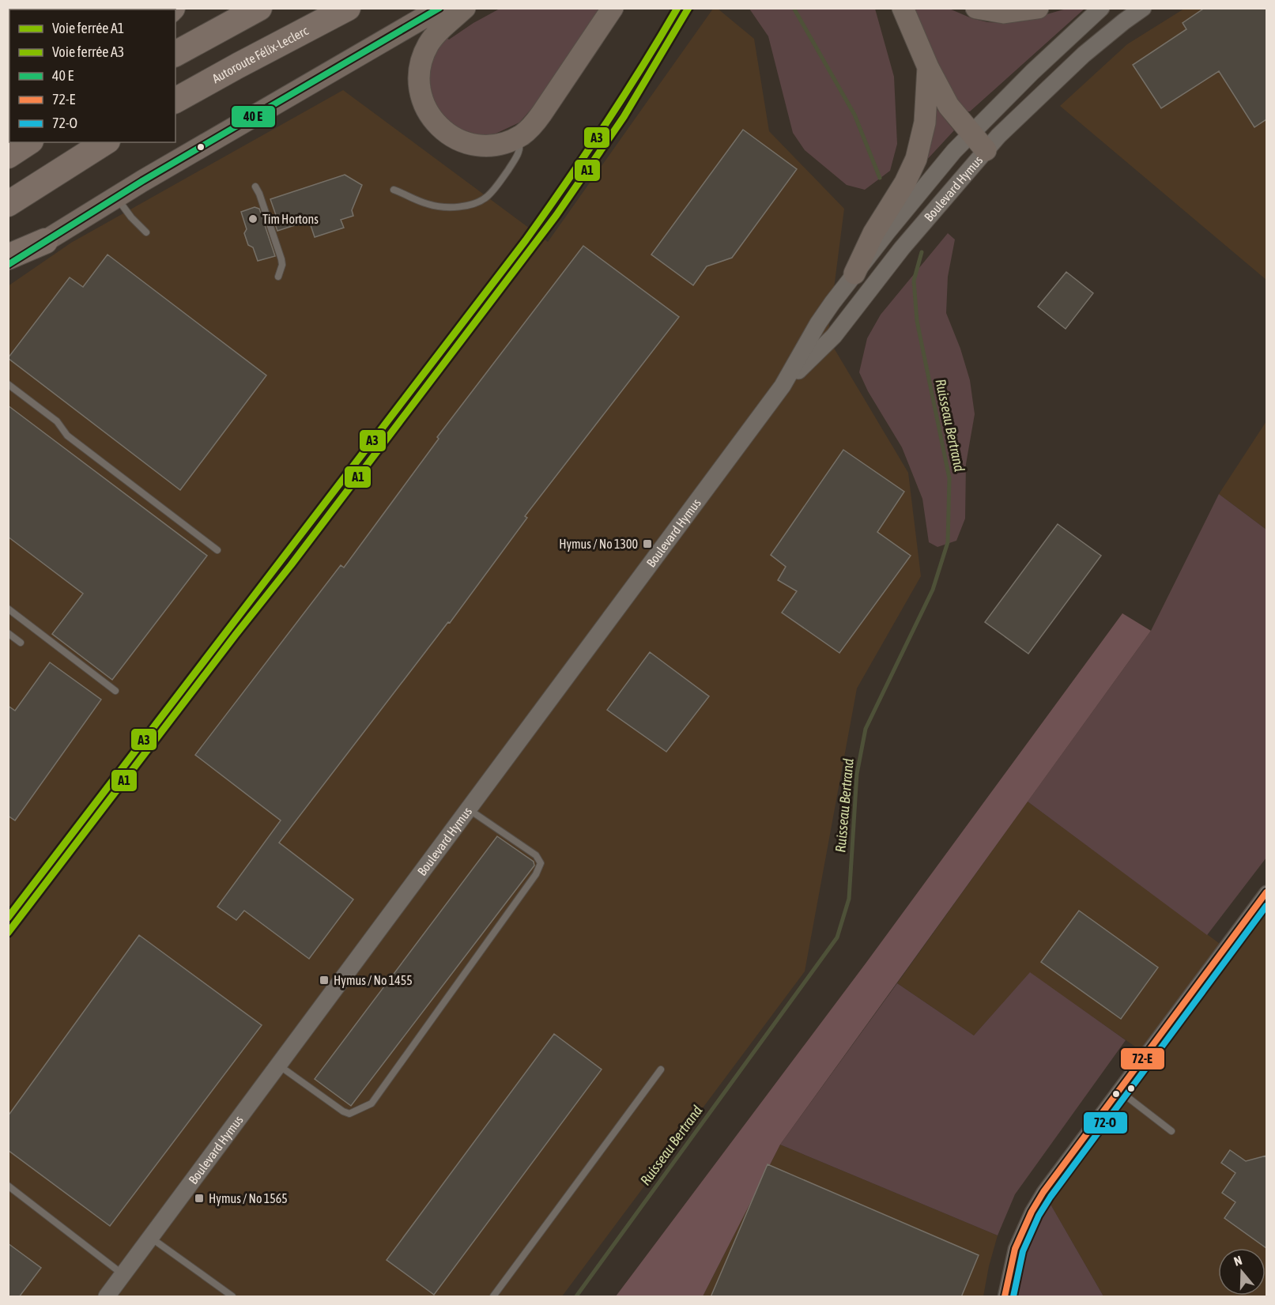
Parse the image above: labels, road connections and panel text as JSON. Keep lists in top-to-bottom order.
{
  "streets": {
    "highway": ["Autoroute Félix-Leclerc"],
    "street": ["Boulevard Hymus"]
  },
  "water": ["Ruisseau Bertrand"],
  "places": {
    "other": ["Tim Hortons"],
    "transit": ["Hymus / No 1300", "Hymus / No 1455", "Hymus / No 1565"]
  },
  "lines": [
    "rail line A1",
    "rail line A3",
    "transit line 72-E",
    "transit line 72-O"
  ],
  "legend": [
    "Voie ferrée A1",
    "Voie ferrée A3",
    "40 E",
    "72-E",
    "72-O"
  ],
  "north": "top"
}
